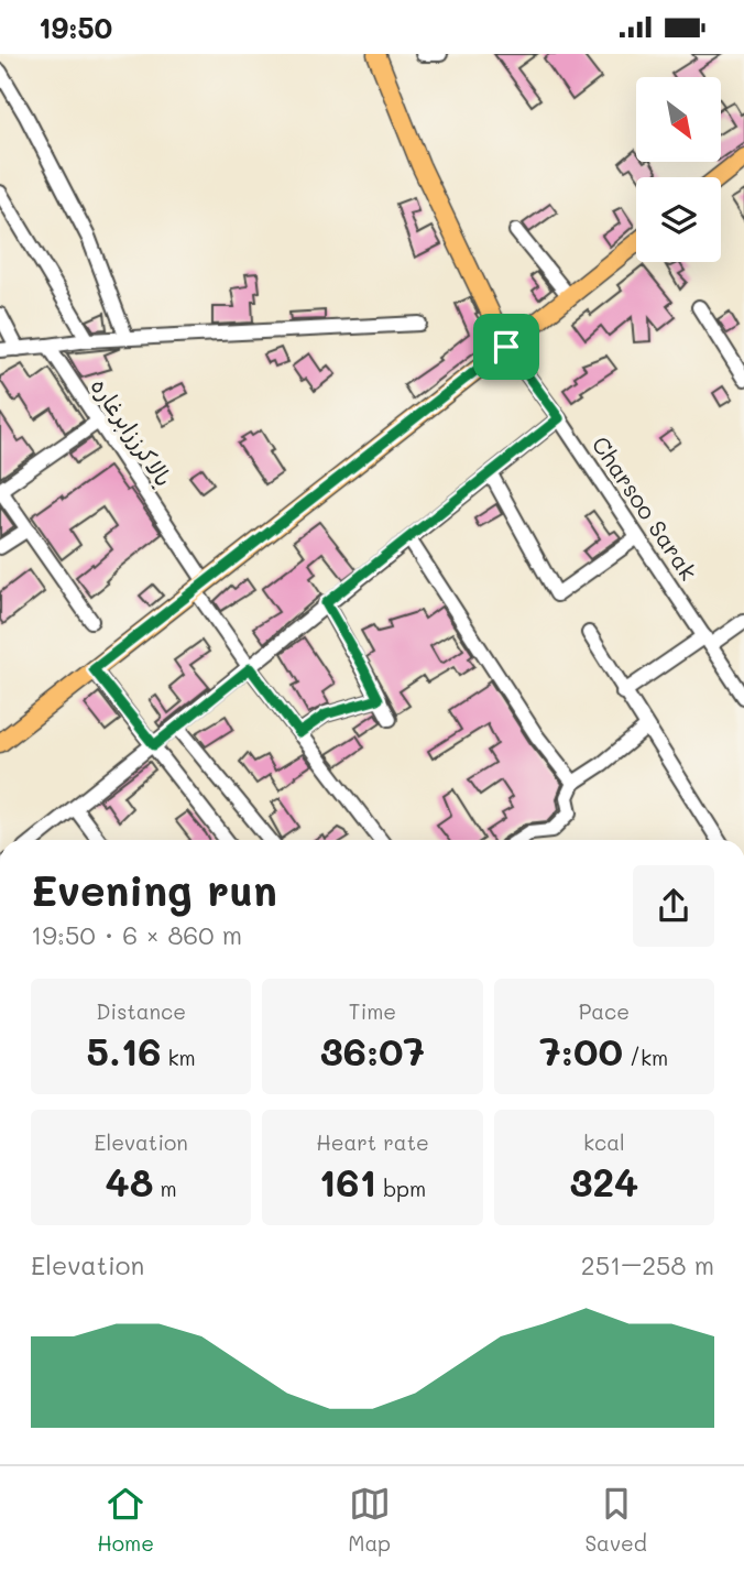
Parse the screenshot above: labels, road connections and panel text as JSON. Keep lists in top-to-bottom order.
{
  "streets": {
    "street": ["بالاکرززابرغاره", "Charsoo Sarak"]
  },
  "north": "bottom right",
  "page": {
    "status": "19:50",
    "heading": ["Evening run", "19:50 · 6 × 860 m"],
    "stats": [
      ["Distance", "5.16 km"],
      ["Time", "36:07"],
      ["Pace", "7:00 /km"],
      ["Elevation", "48 m"],
      ["Heart rate", "161 bpm"],
      ["kcal", "324"]
    ],
    "chart": ["Elevation", "251–258 m"],
    "tabs": ["Home", "Map", "Saved"]
  }
}
